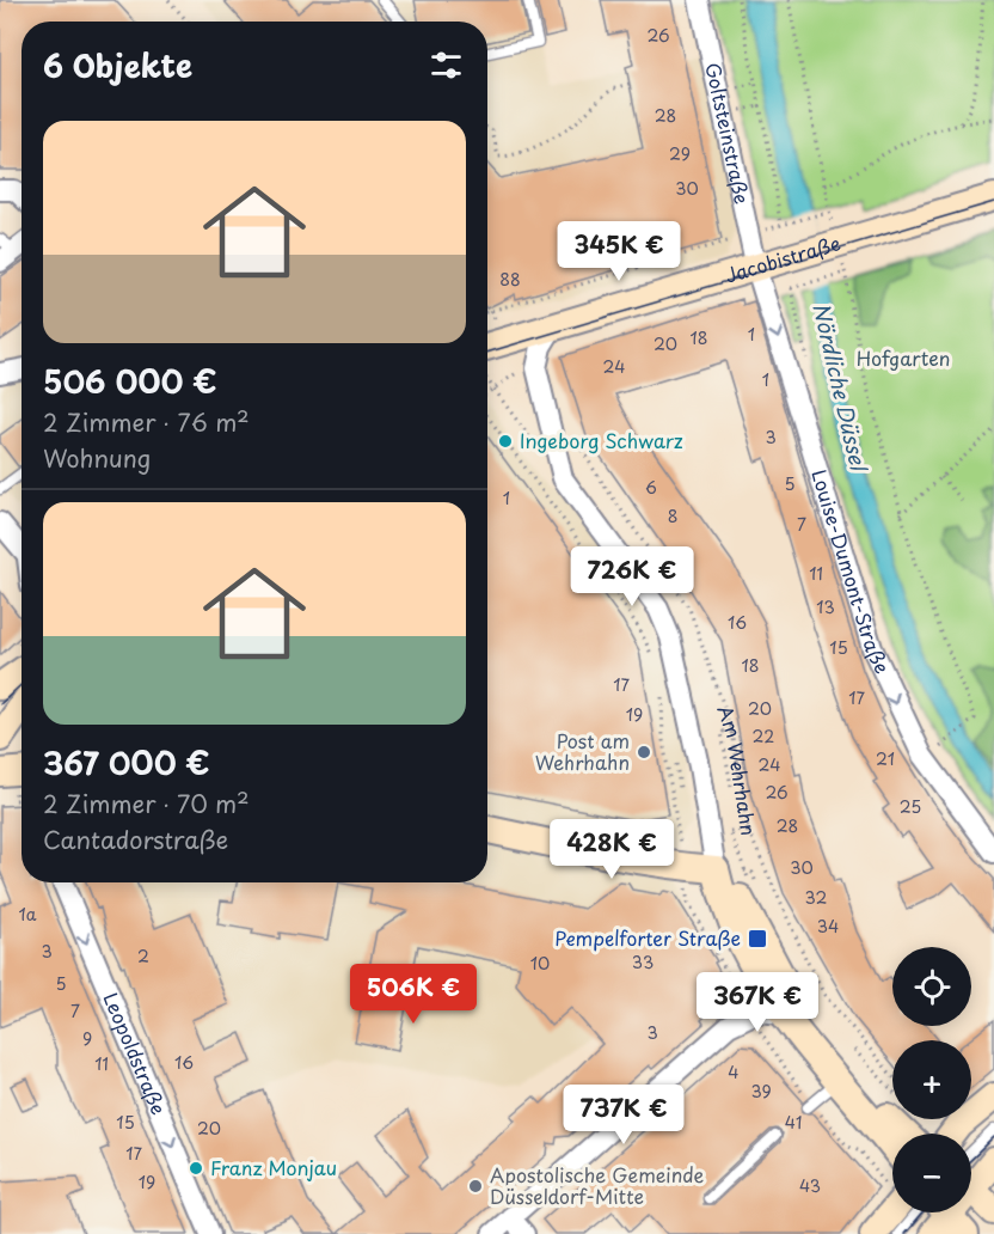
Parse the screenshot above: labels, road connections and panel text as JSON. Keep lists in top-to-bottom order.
{
  "streets": {
    "street": [
      "Goltsteinstraße",
      "Jacobistraße",
      "Louise-Dumont-Straße",
      "Am Wehrhahn",
      "Leopoldstraße"
    ]
  },
  "crossings": [
    ["Goltsteinstraße", "Jacobistraße"],
    ["Goltsteinstraße", "Louise-Dumont-Straße"],
    ["Jacobistraße", "Louise-Dumont-Straße"],
    ["Jacobistraße", "Am Wehrhahn"]
  ],
  "one_way": ["Louise-Dumont-Straße", "Leopoldstraße"],
  "water": ["Nördliche Düssel"],
  "parks": ["Hofgarten"],
  "places": {
    "other": [
      "Ingeborg Schwarz",
      "Post am Wehrhahn",
      "Franz Monjau",
      "Apostolische Gemeinde Düsseldorf-Mitte"
    ],
    "transit": ["Pempelforter Straße"]
  },
  "house_numbers": [
    "26",
    "28",
    "29",
    "30",
    "88",
    "1",
    "18",
    "20",
    "24",
    "1",
    "3",
    "5",
    "6",
    "1",
    "8",
    "7",
    "11",
    "13",
    "16",
    "15",
    "18",
    "17",
    "17",
    "20",
    "19",
    "22",
    "21",
    "24",
    "26",
    "25",
    "28",
    "30",
    "32",
    "1a",
    "34",
    "3",
    "2",
    "33",
    "10",
    "5",
    "7",
    "3",
    "9",
    "16",
    "11",
    "4",
    "39",
    "15",
    "41",
    "20",
    "17",
    "19",
    "43"
  ],
  "page": {
    "heading": "6 Objekte",
    "list": [
      {
        "name": "506 000 €",
        "note": "2 Zimmer · 76 m² · Wohnung"
      },
      {
        "name": "367 000 €",
        "note": "2 Zimmer · 70 m² · Cantadorstraße"
      }
    ],
    "price": [
      "345K €",
      "726K €",
      "428K €",
      "506K €",
      "367K €",
      "737K €"
    ],
    "map_buttons": ["+", "−"]
  }
}
